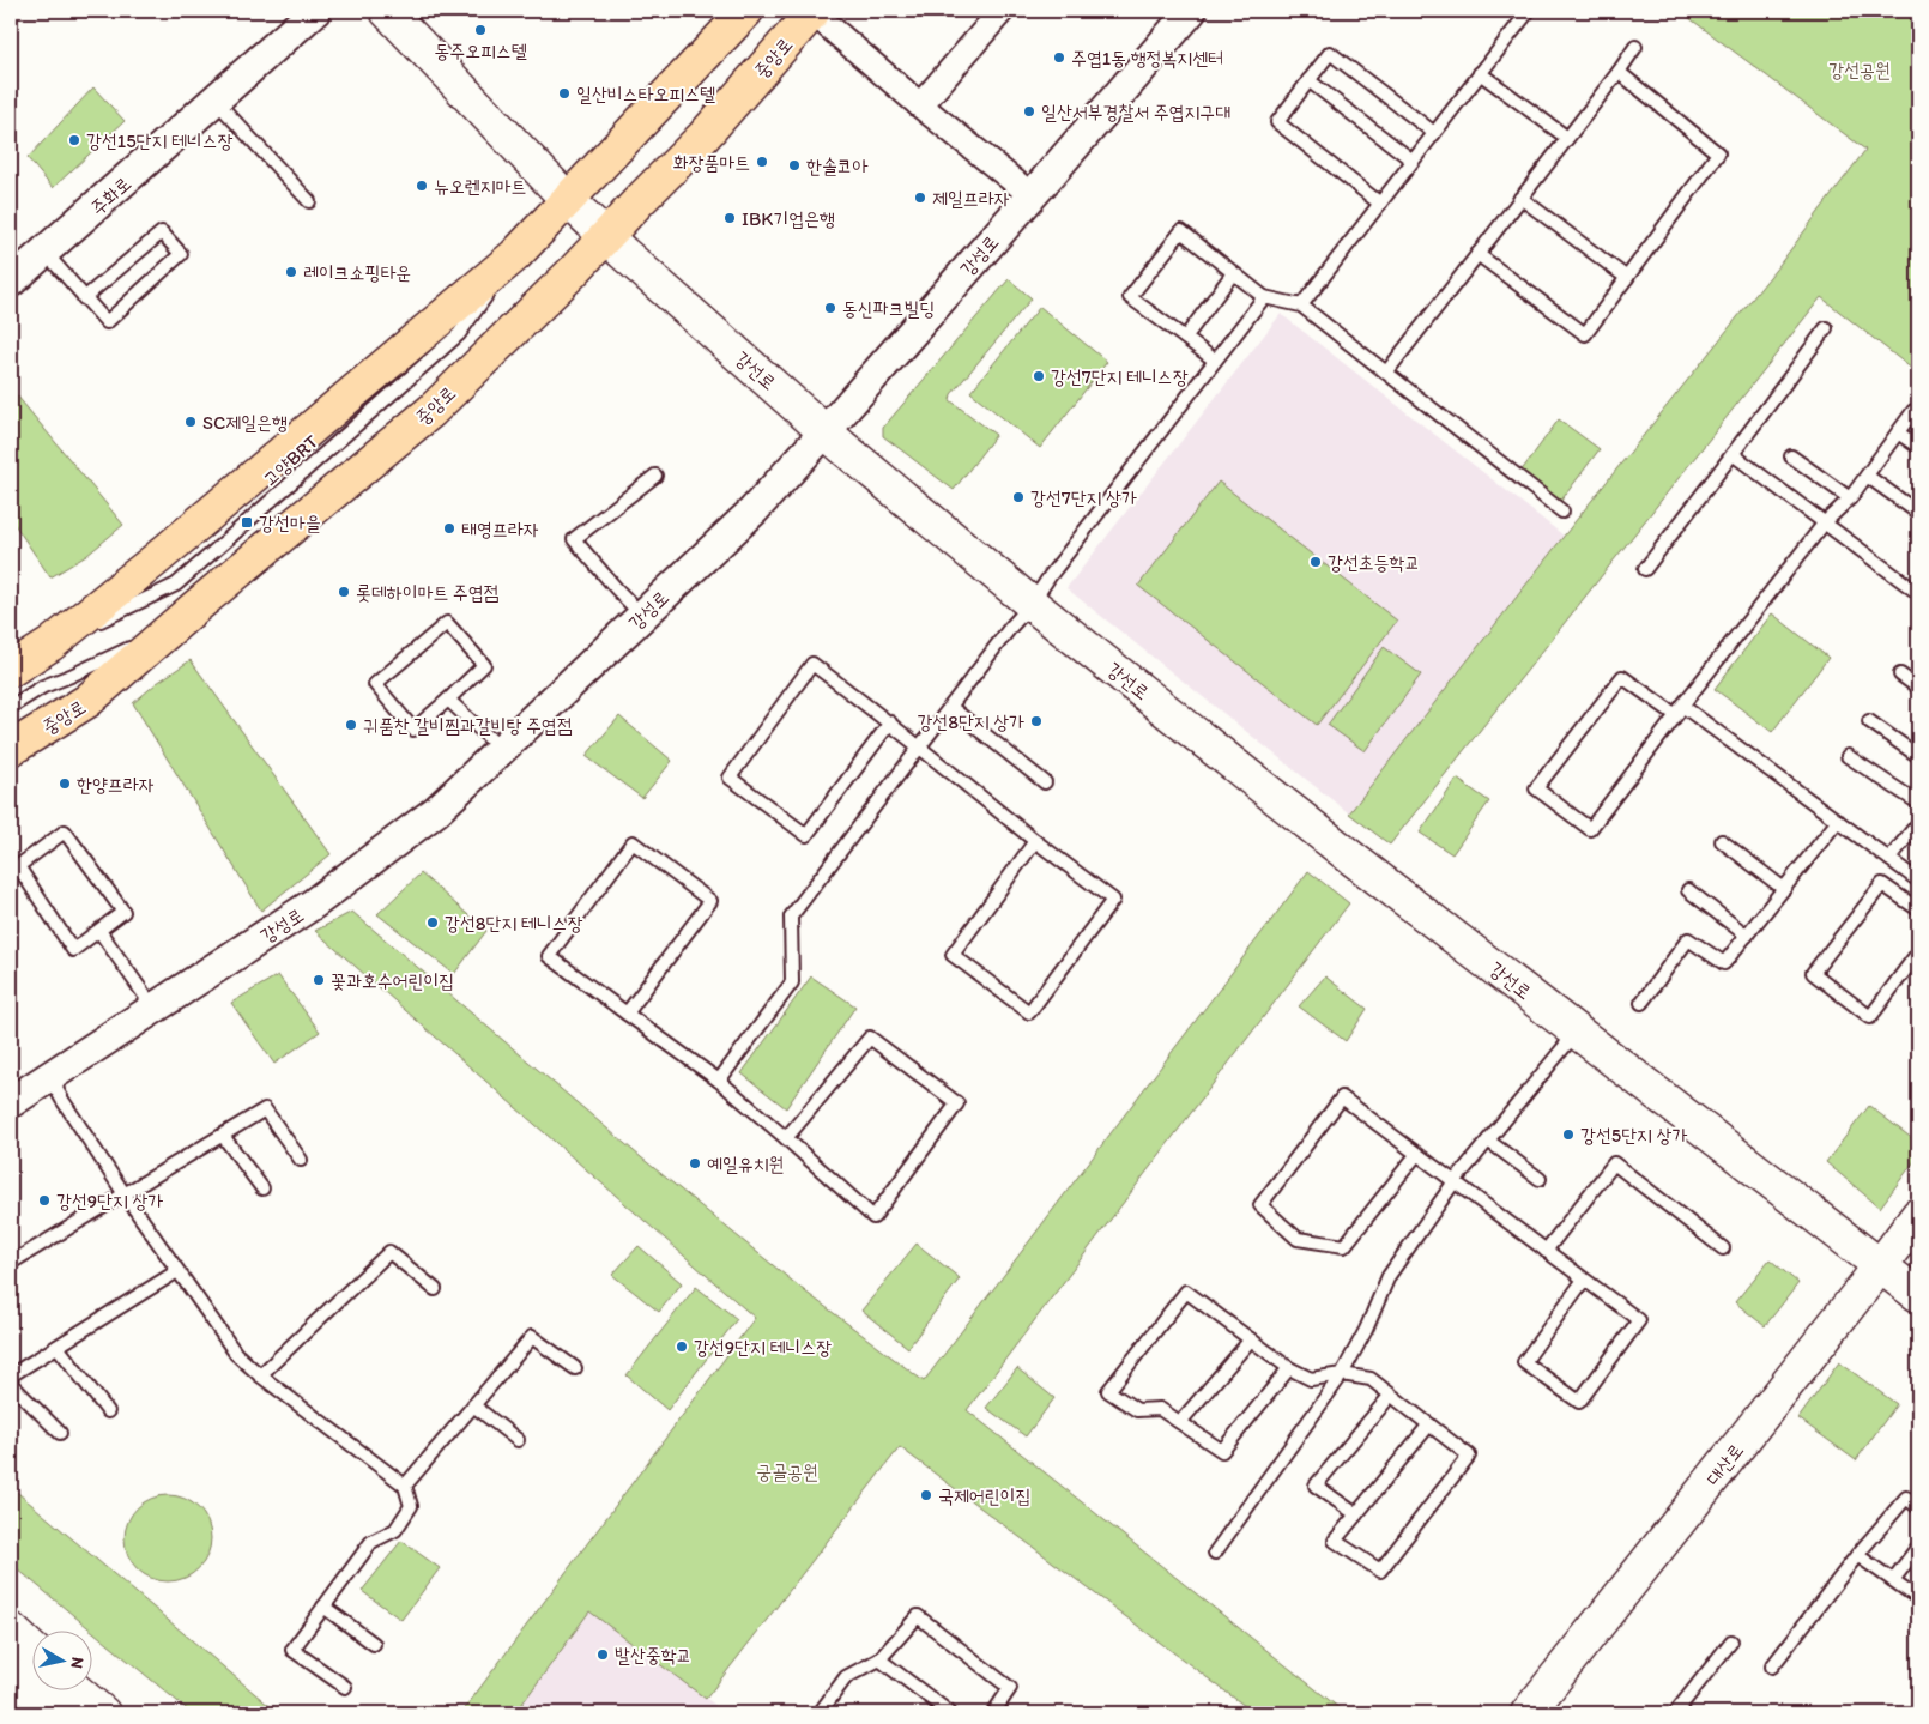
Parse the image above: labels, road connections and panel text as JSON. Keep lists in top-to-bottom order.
{
  "streets": {
    "main road": ["중앙로", "강선로", "대산로"],
    "street": ["주화로", "강성로"]
  },
  "crossings": [
    ["중앙로", "강선로"],
    ["강성로", "강선로"],
    ["강선로", "대산로"]
  ],
  "parks": ["강선공원", "궁골공원"],
  "places": {
    "other": [
      "동주오피스텔",
      "주엽1동 행정복지센터",
      "일산비스타오피스텔",
      "일산서부경찰서 주엽지구대",
      "강선15단지 테니스장",
      "화장품마트",
      "한솔코아",
      "뉴오렌지마트",
      "제일프라자",
      "IBK기업은행",
      "레이크쇼핑타운",
      "동신파크빌딩",
      "강선7단지 테니스장",
      "SC제일은행",
      "강선7단지 상가",
      "태영프라자",
      "강선초등학교",
      "롯데하이마트 주엽점",
      "강선8단지 상가",
      "귀품찬 갈비찜과갈비탕 주엽점",
      "한양프라자",
      "강선8단지 테니스장",
      "꽃과호수어린이집",
      "강선5단지 상가",
      "예일유치원",
      "강선9단지 상가",
      "강선9단지 테니스장",
      "국제어린이집",
      "발산중학교"
    ],
    "transit": ["강선마을"]
  },
  "north": "right"
}
